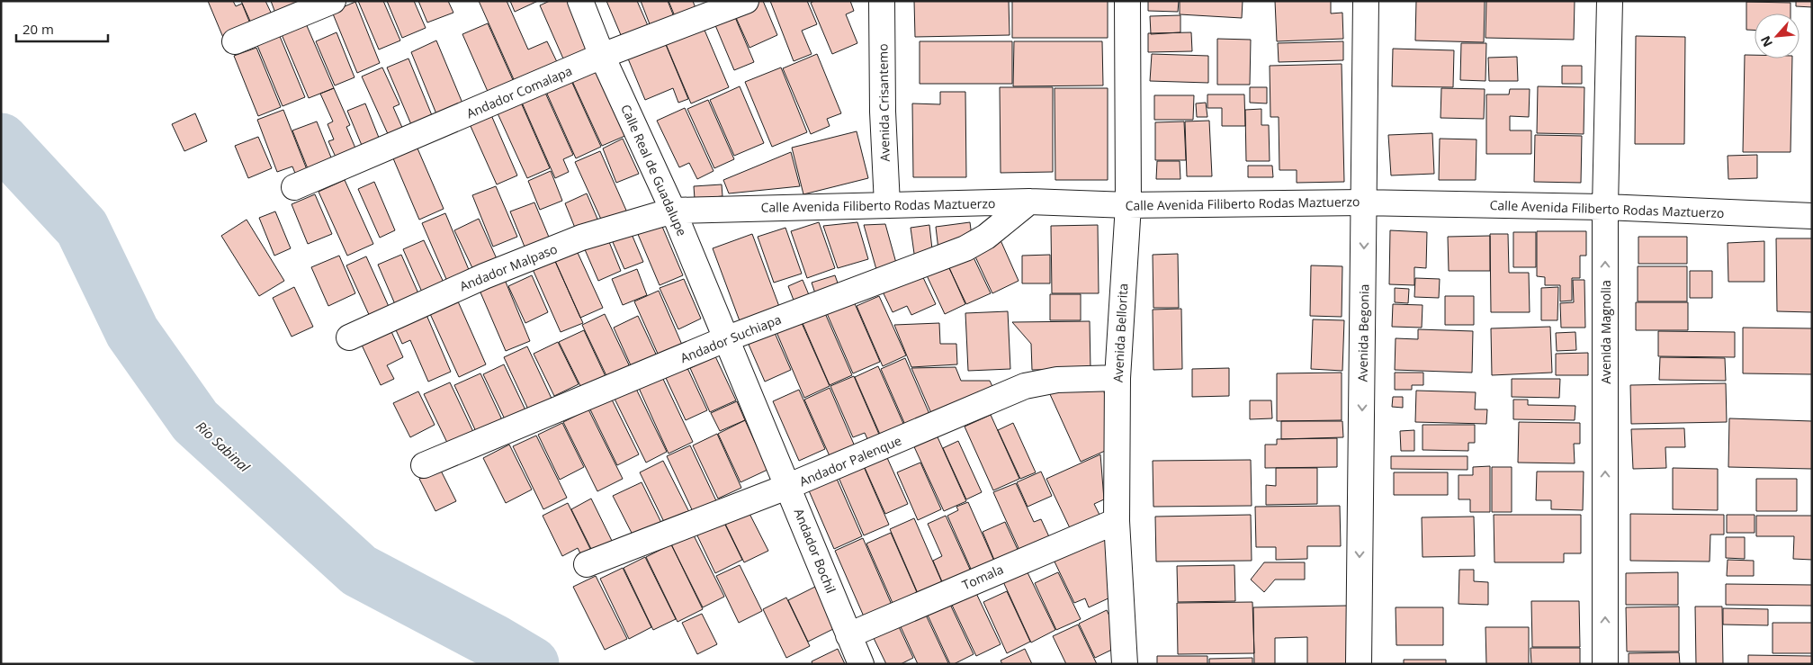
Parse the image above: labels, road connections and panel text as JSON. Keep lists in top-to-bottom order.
{
  "streets": {
    "street": [
      "Andador Comalapa",
      "Avenida Crisantemo",
      "Calle Real de Guadalupe",
      "Calle Avenida Filiberto Rodas Maztuerzo",
      "Andador Malpaso",
      "Avenida Magnolia",
      "Avenida Bellorita",
      "Avenida Begonia",
      "Andador Suchiapa",
      "Andador Palenque",
      "Andador Bochil",
      "Tomala"
    ]
  },
  "crossings": [
    ["Andador Comalapa", "Calle Real de Guadalupe"],
    ["Avenida Crisantemo", "Calle Avenida Filiberto Rodas Maztuerzo"],
    ["Calle Real de Guadalupe", "Calle Avenida Filiberto Rodas Maztuerzo"],
    ["Calle Real de Guadalupe", "Andador Malpaso"],
    ["Calle Real de Guadalupe", "Andador Suchiapa"],
    ["Calle Real de Guadalupe", "Andador Bochil"],
    ["Calle Avenida Filiberto Rodas Maztuerzo", "Andador Malpaso"],
    ["Calle Avenida Filiberto Rodas Maztuerzo", "Avenida Magnolia"],
    ["Calle Avenida Filiberto Rodas Maztuerzo", "Avenida Bellorita"],
    ["Calle Avenida Filiberto Rodas Maztuerzo", "Avenida Begonia"],
    ["Calle Avenida Filiberto Rodas Maztuerzo", "Andador Suchiapa"],
    ["Avenida Bellorita", "Andador Palenque"],
    ["Avenida Bellorita", "Tomala"],
    ["Andador Suchiapa", "Andador Bochil"],
    ["Andador Palenque", "Andador Bochil"],
    ["Andador Bochil", "Tomala"]
  ],
  "one_way": ["Avenida Magnolia", "Avenida Begonia"],
  "water": ["Río Sabinal"],
  "scale_bar": "20 m",
  "north": "bottom left"
}
